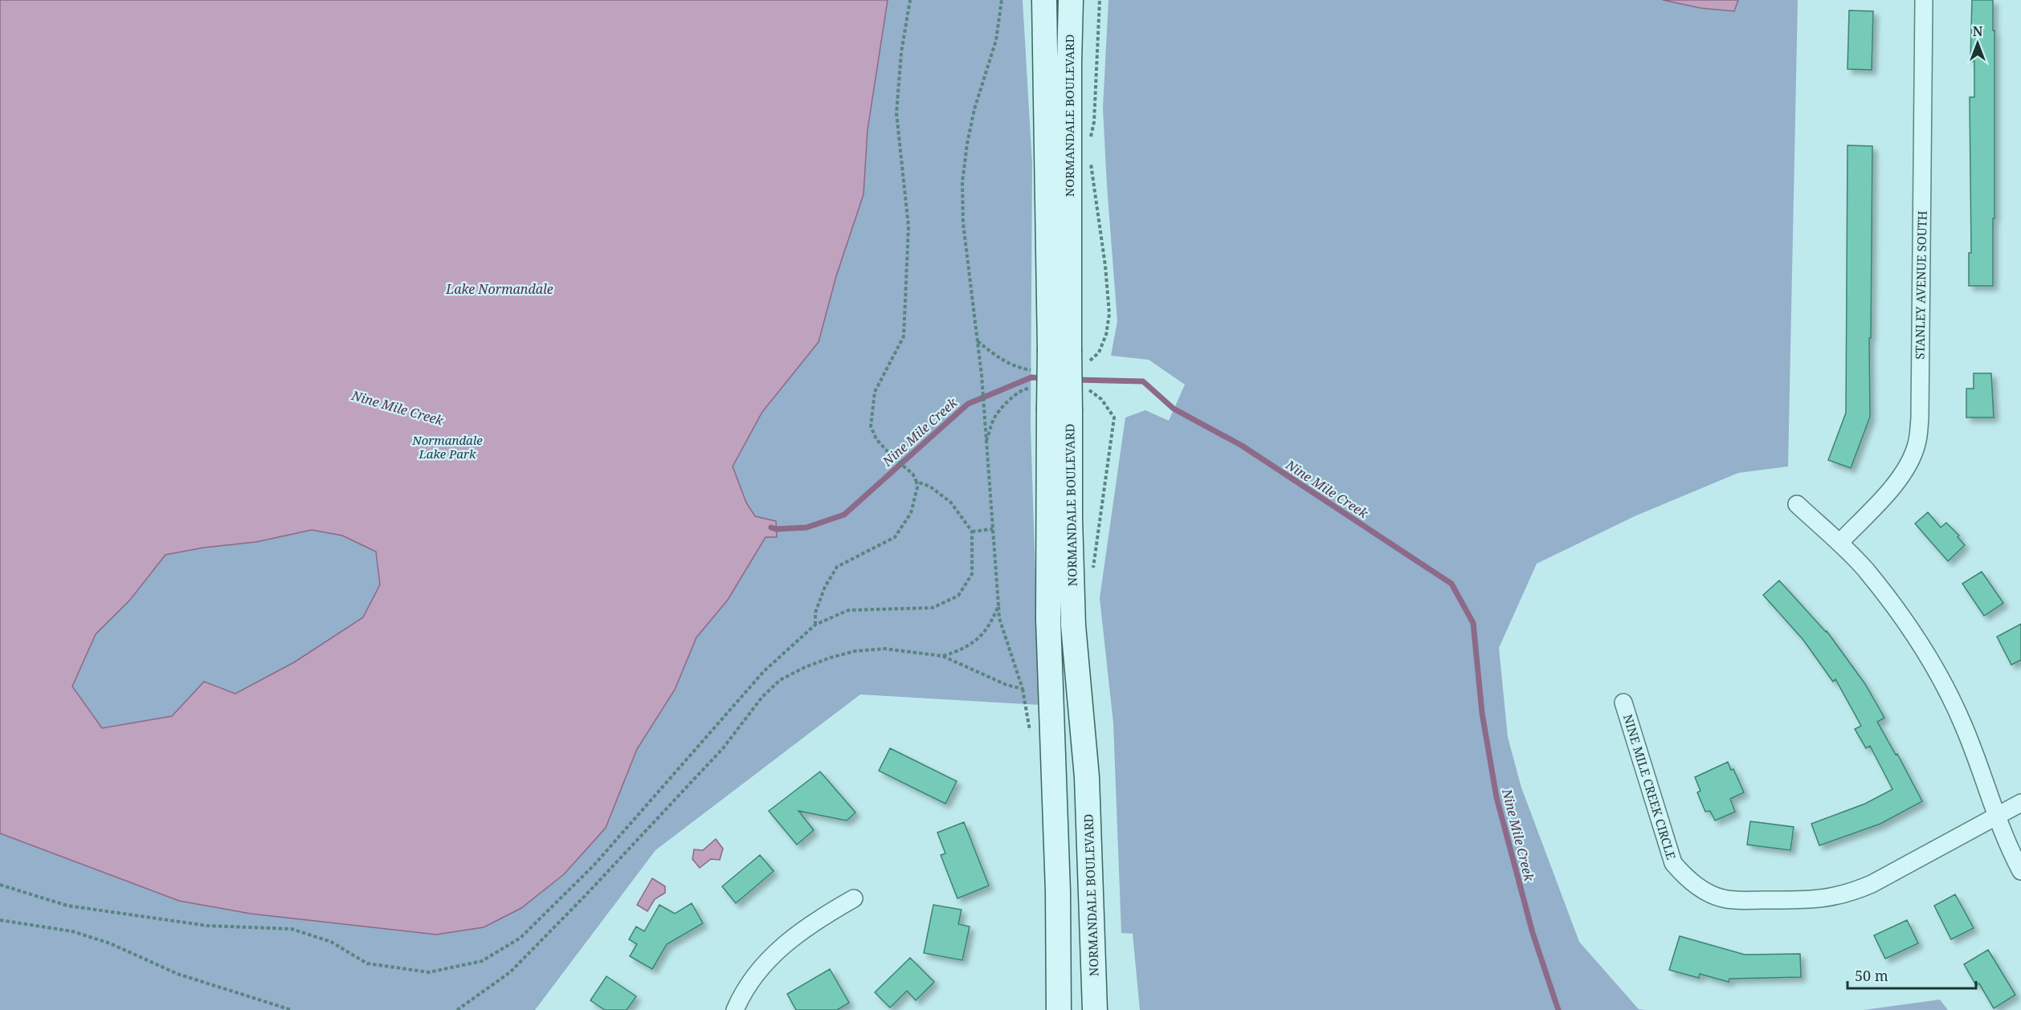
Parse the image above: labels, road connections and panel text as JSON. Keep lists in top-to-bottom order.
{
  "streets": {
    "main road": ["NORMANDALE BOULEVARD"],
    "street": ["STANLEY AVENUE SOUTH", "NINE MILE CREEK CIRCLE"]
  },
  "water": ["Lake Normandale", "Nine Mile Creek"],
  "parks": ["Normandale Lake Park"],
  "scale_bar": "50 m",
  "north": "top"
}
